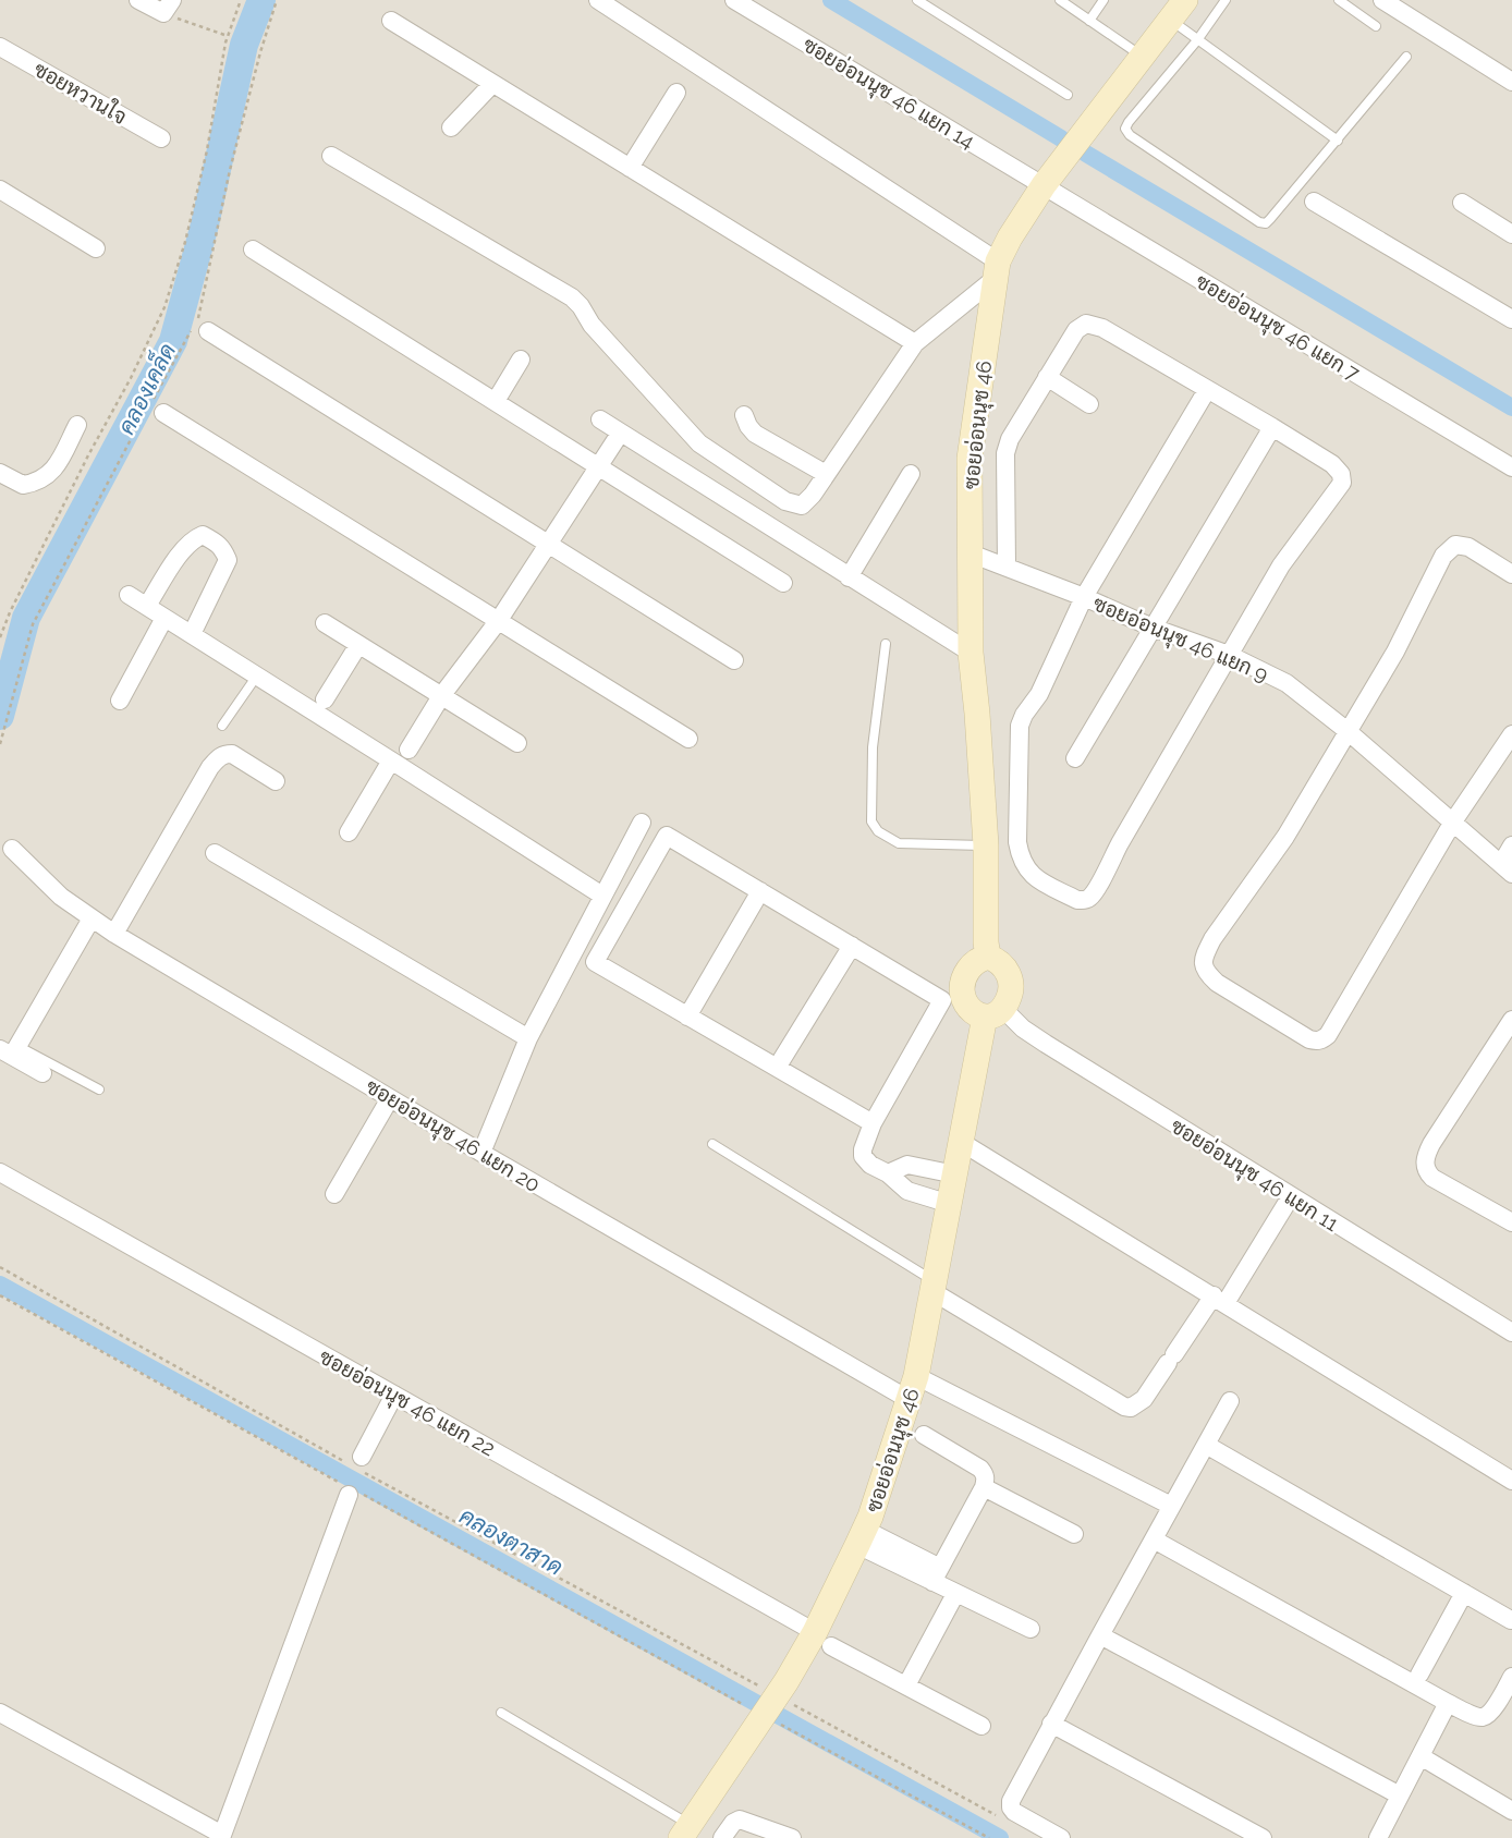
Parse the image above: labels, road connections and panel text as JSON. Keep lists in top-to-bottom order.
{
  "streets": {
    "street": [
      "ซอยหวานใจ",
      "ซอยอ่อนนุช 46 แยก 14",
      "ซอยอ่อนนุช 46 แยก 7",
      "ซอยอ่อนนุช 46",
      "ซอยอ่อนนุช 46 แยก 9",
      "ซอยอ่อนนุช 46 แยก 20",
      "ซอยอ่อนนุช 46 แยก 11",
      "ซอยอ่อนนุช 46 แยก 22"
    ]
  },
  "crossings": [
    ["ซอยอ่อนนุช 46 แยก 14", "ซอยอ่อนนุช 46 แยก 7"],
    ["ซอยอ่อนนุช 46 แยก 14", "ซอยอ่อนนุช 46"],
    ["ซอยอ่อนนุช 46 แยก 7", "ซอยอ่อนนุช 46"],
    ["ซอยอ่อนนุช 46", "ซอยอ่อนนุช 46 แยก 9"],
    ["ซอยอ่อนนุช 46", "ซอยอ่อนนุช 46 แยก 20"],
    ["ซอยอ่อนนุช 46", "ซอยอ่อนนุช 46 แยก 11"],
    ["ซอยอ่อนนุช 46", "ซอยอ่อนนุช 46 แยก 22"]
  ],
  "water": ["คลองเคล็ด", "คลองตาสาด"]
}
